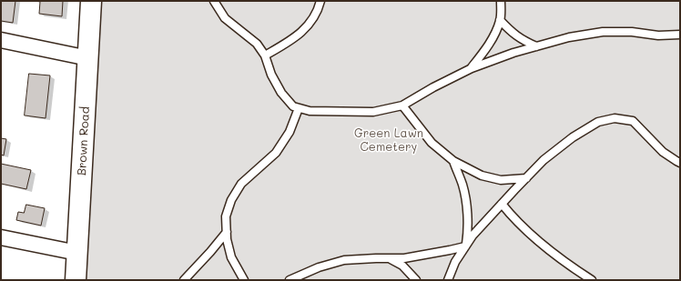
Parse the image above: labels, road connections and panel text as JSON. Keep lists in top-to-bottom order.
{
  "streets": {
    "main road": ["Brown Road"]
  },
  "parks": ["Green Lawn Cemetery"]
}
